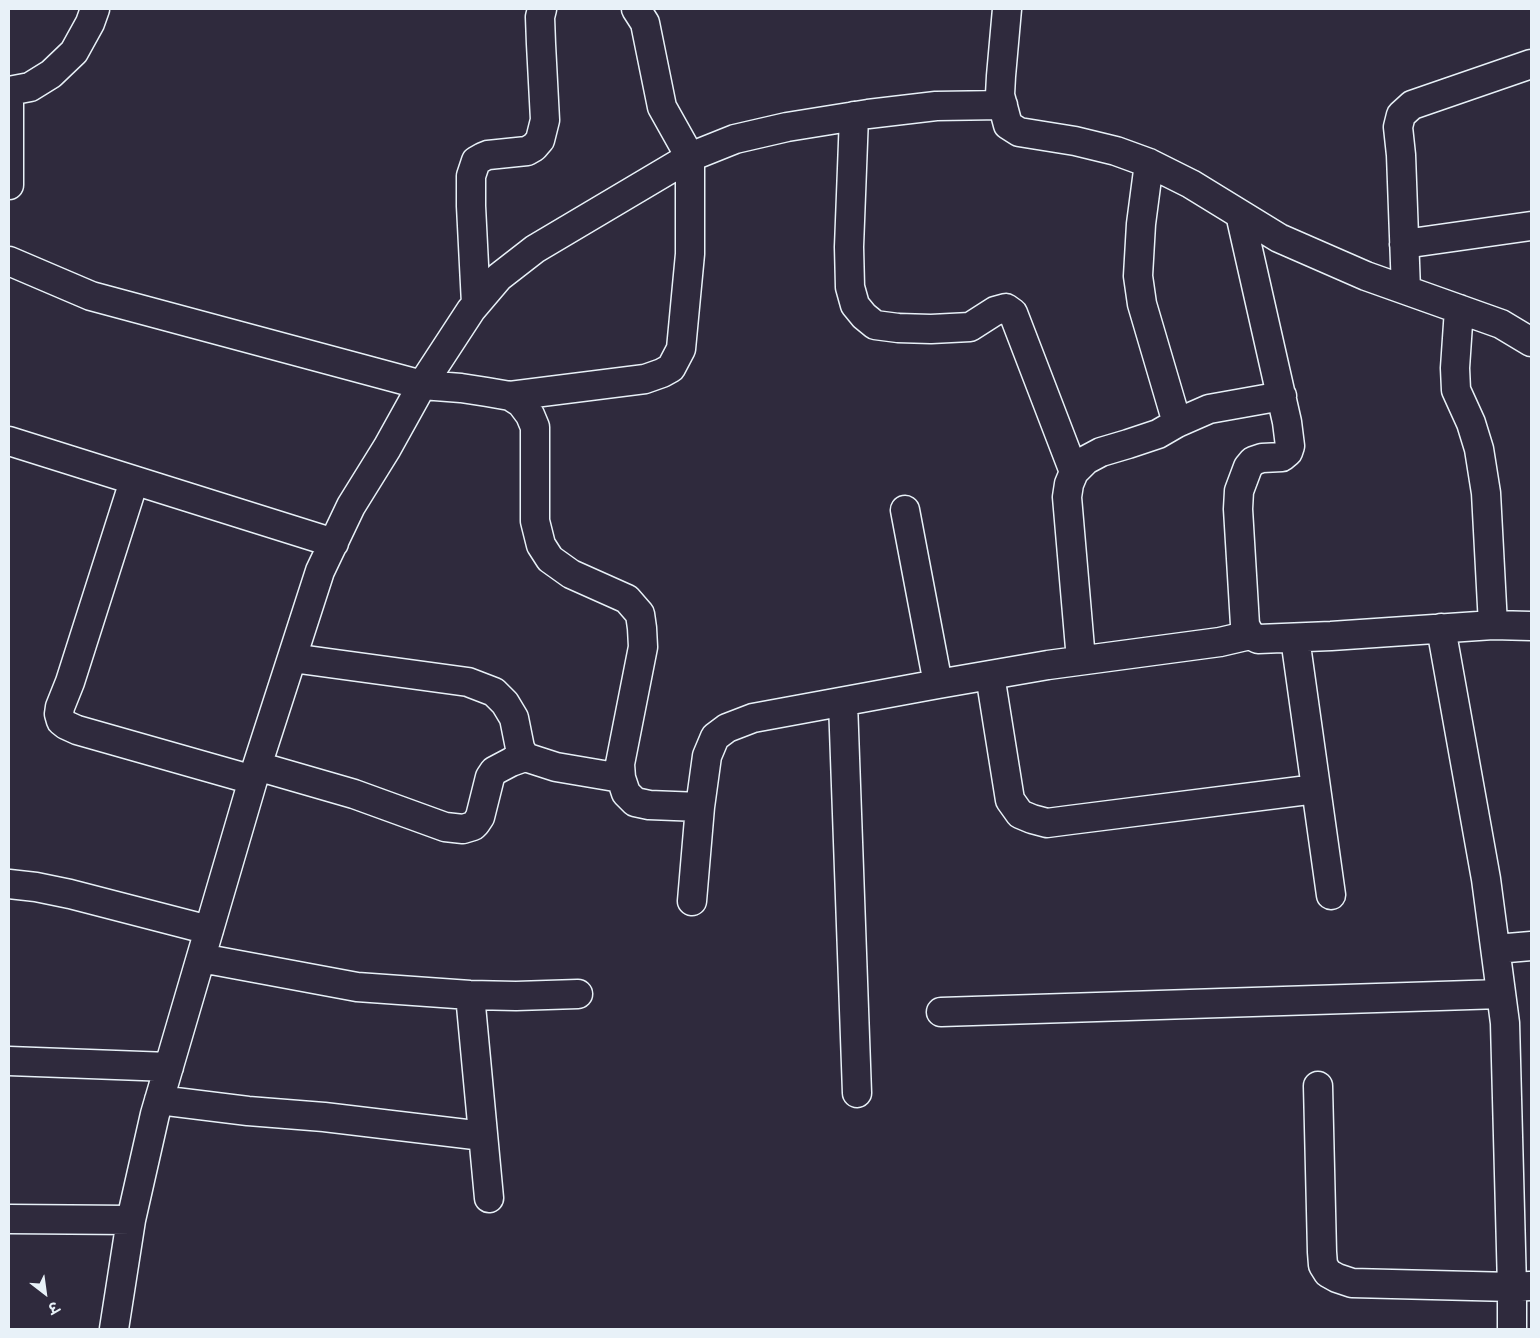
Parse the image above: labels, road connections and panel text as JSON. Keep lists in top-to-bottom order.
{
  "north": "bottom right"
}
